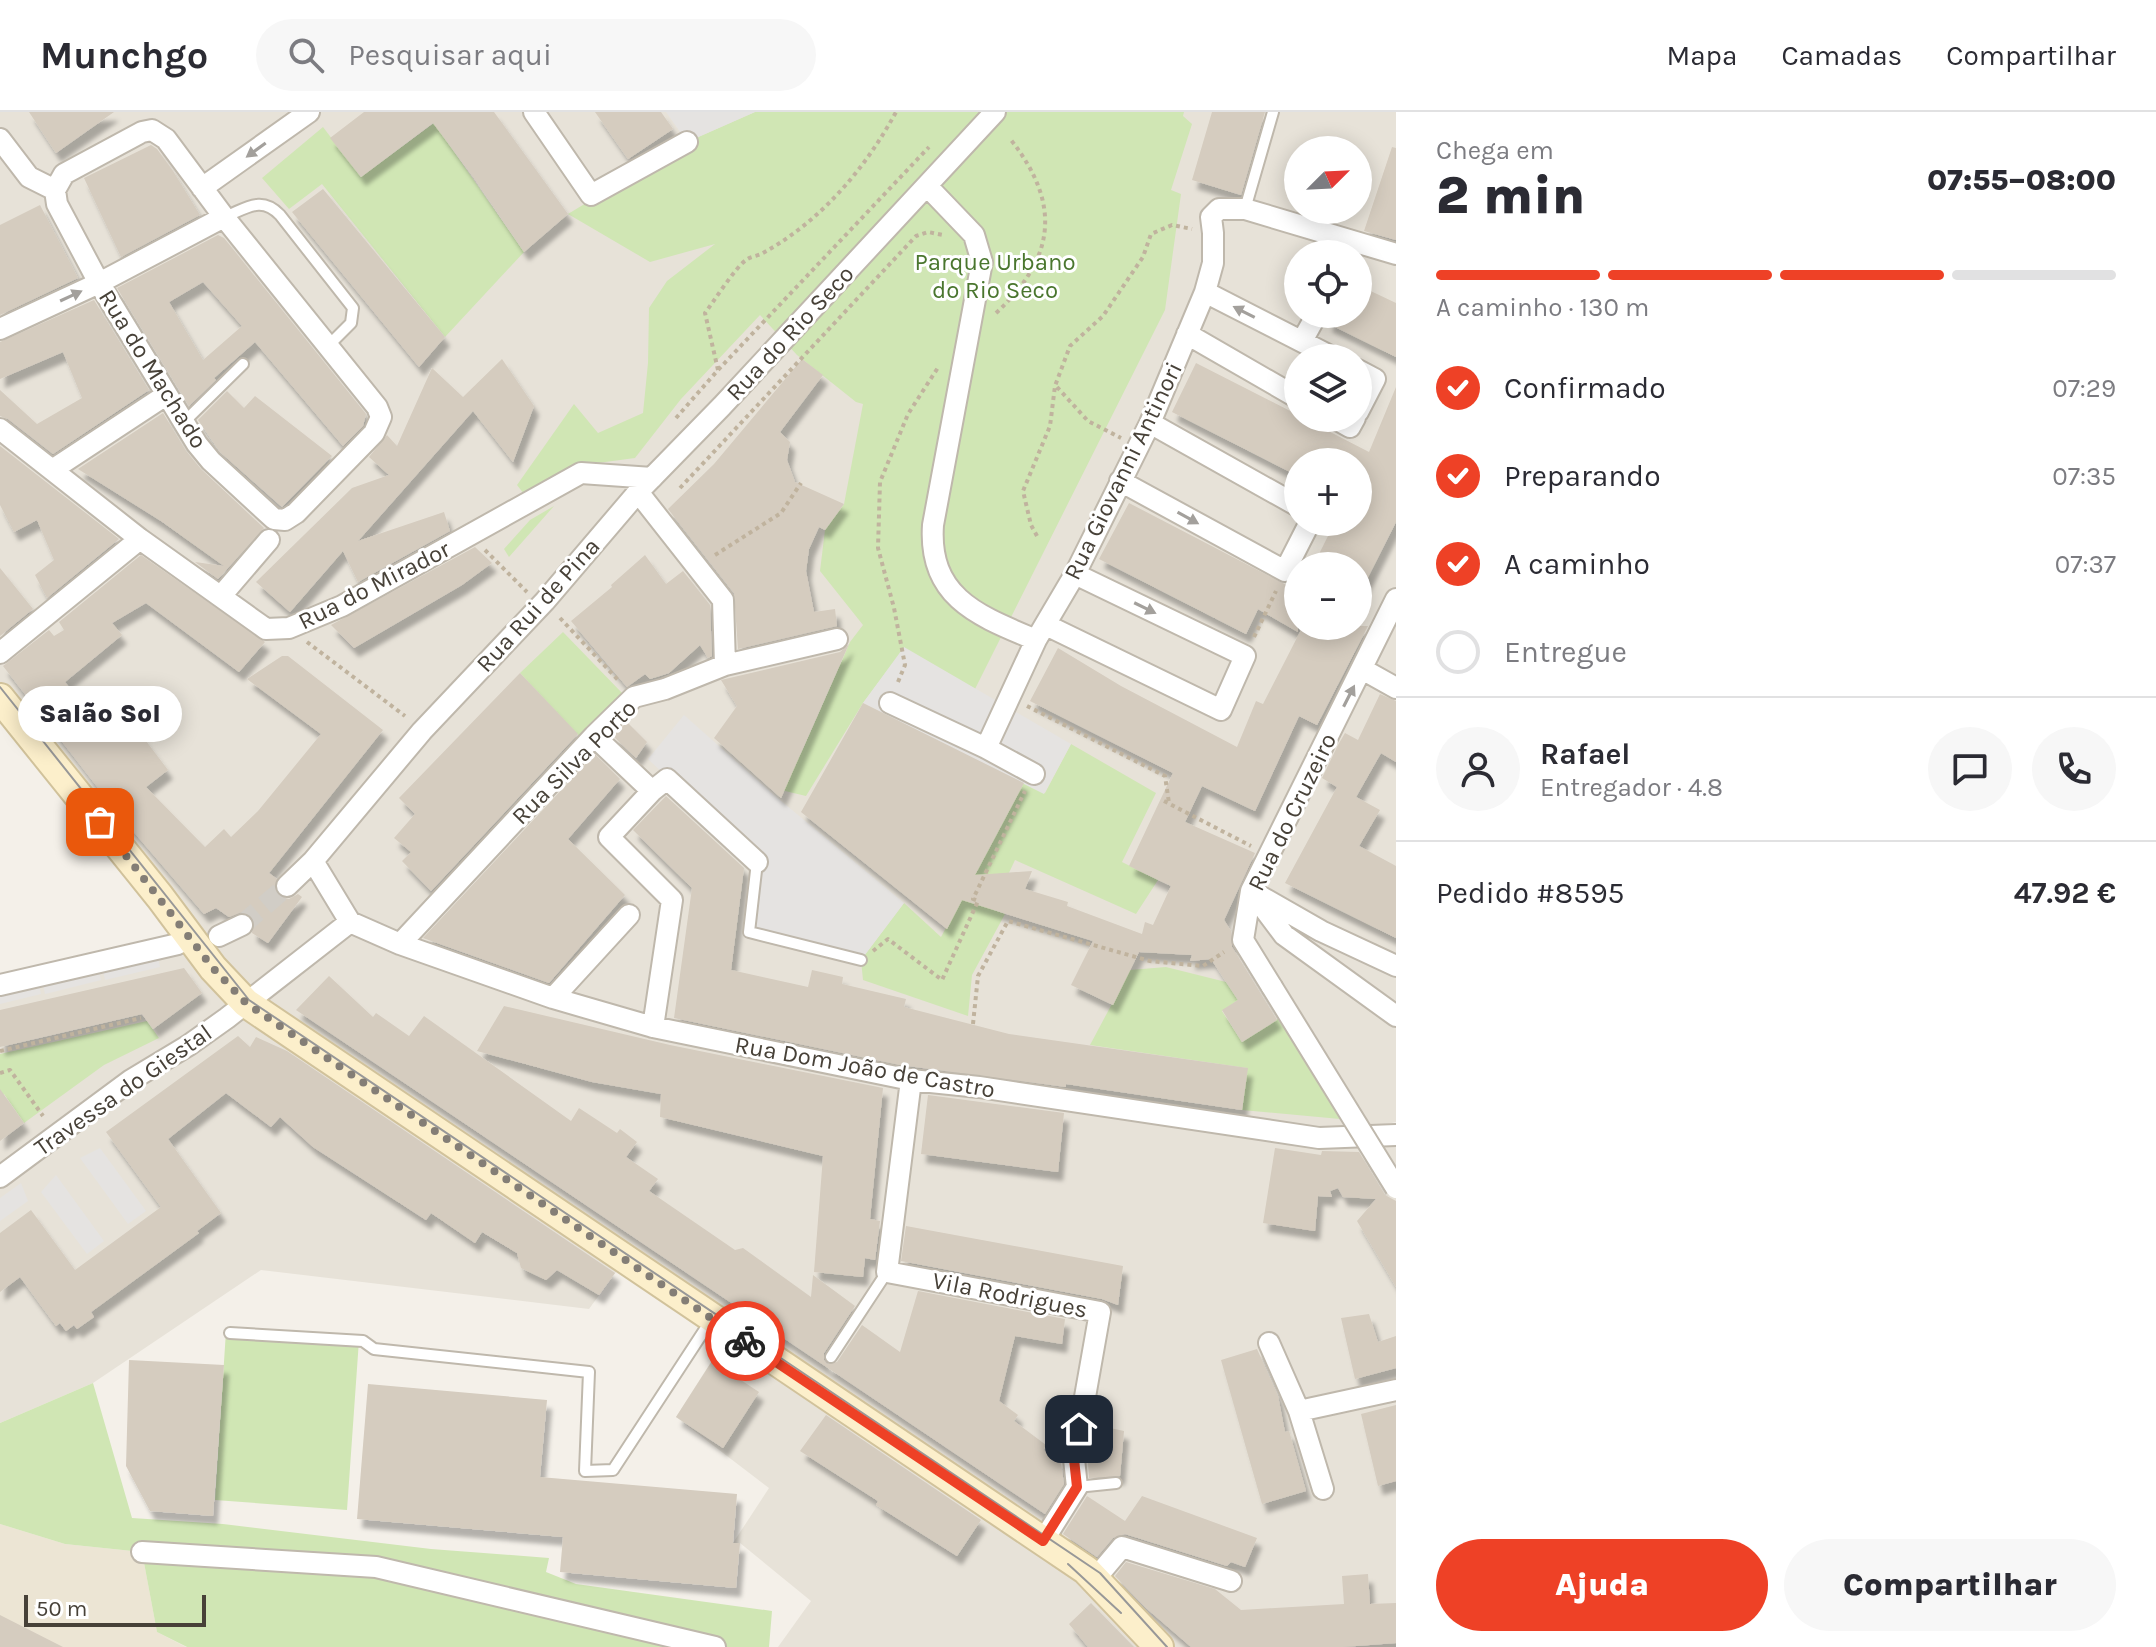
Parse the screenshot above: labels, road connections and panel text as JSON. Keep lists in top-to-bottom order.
{
  "streets": {
    "street": [
      "Rua do Rio Seco",
      "Rua do Machado",
      "Rua Giovanni Antinori",
      "Rua do Mirador",
      "Rua Rui de Pina",
      "Rua Silva Porto",
      "Rua do Cruzeiro",
      "Rua Dom João de Castro",
      "Travessa do Giestal",
      "Vila Rodrigues"
    ]
  },
  "crossings": [
    ["Rua do Rio Seco", "Rua do Mirador"],
    ["Rua do Rio Seco", "Rua Rui de Pina"],
    ["Rua do Mirador", "Rua Rui de Pina"],
    ["Rua Silva Porto", "Rua Dom João de Castro"],
    ["Rua Dom João de Castro", "Travessa do Giestal"]
  ],
  "one_way": ["Rua do Cruzeiro"],
  "parks": ["Parque Urbano do Rio Seco"],
  "places": ["Salão Sol"],
  "scale_bar": "50 m",
  "north": "top right",
  "page": {
    "header": "Munchgo",
    "search": "Pesquisar aqui",
    "nav": ["Mapa", "Camadas", "Compartilhar"],
    "heading": ["2 min", "Chega em", "07:55–08:00"],
    "panel": [
      "Rafael",
      "Entregador · 4.8",
      "Pedido #8595",
      "47.92 €"
    ],
    "map_buttons": ["+", "−"],
    "bar": "A caminho · 130 m",
    "list": [
      ["Confirmado", "07:29"],
      ["Preparando", "07:35"],
      ["A caminho", "07:37"],
      "Entregue"
    ],
    "bubble": "Salão Sol",
    "buttons": ["Ajuda", "Compartilhar"],
    "scale": "50 m"
  }
}
